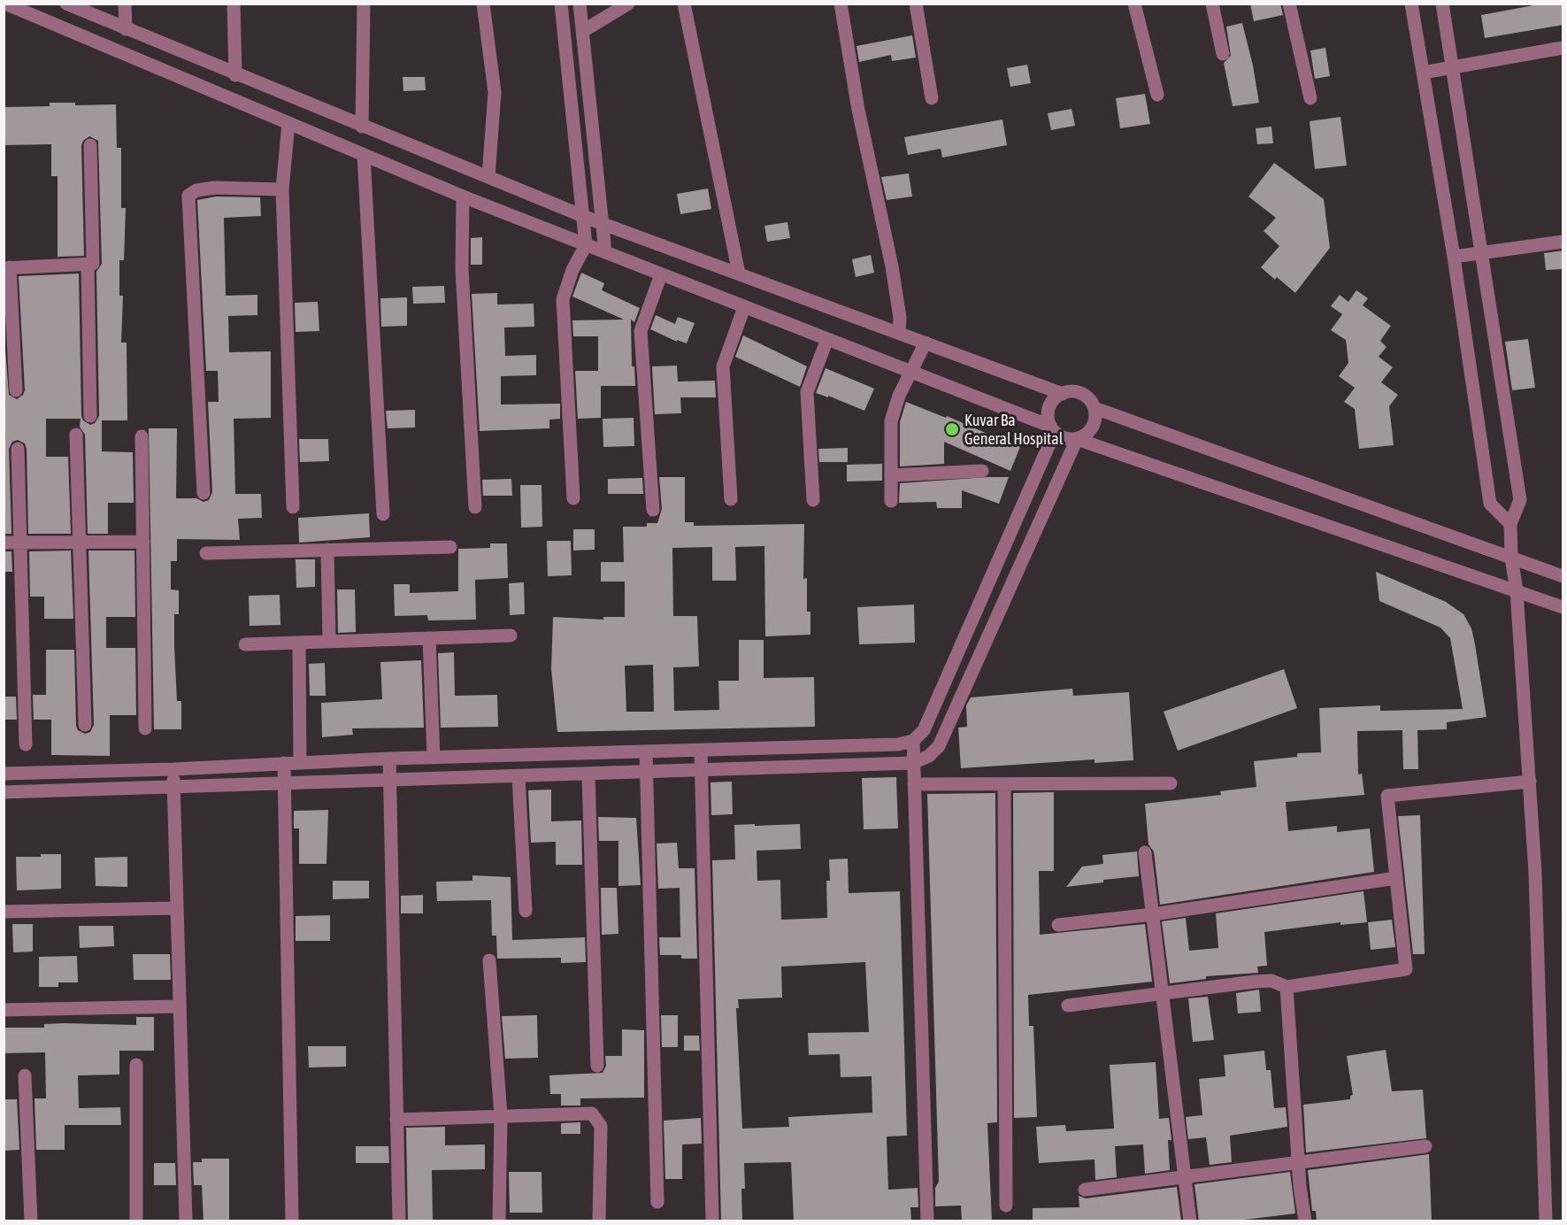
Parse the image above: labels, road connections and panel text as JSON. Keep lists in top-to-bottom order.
{
  "places": ["Kuvar Ba General Hospital"]
}
